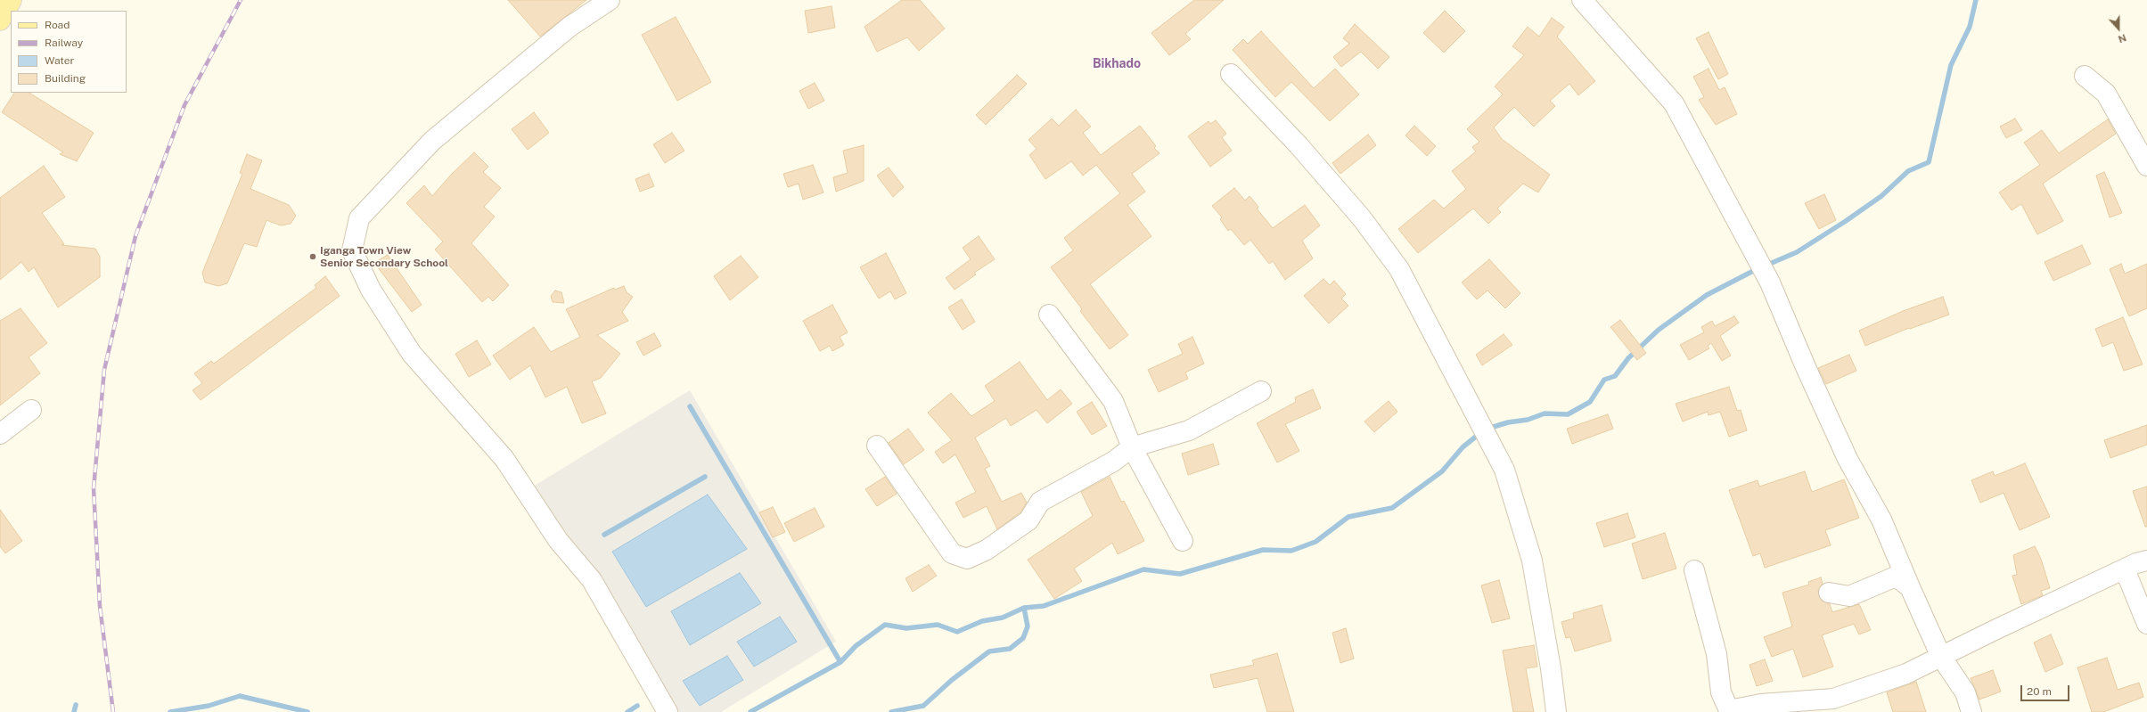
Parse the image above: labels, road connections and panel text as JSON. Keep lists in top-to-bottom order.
{
  "districts": ["Bikhado"],
  "places": ["Iganga Town View Senior Secondary School"],
  "legend": [
    "Road",
    "Railway",
    "Water",
    "Building"
  ],
  "scale_bar": "20 m",
  "north": "bottom"
}
